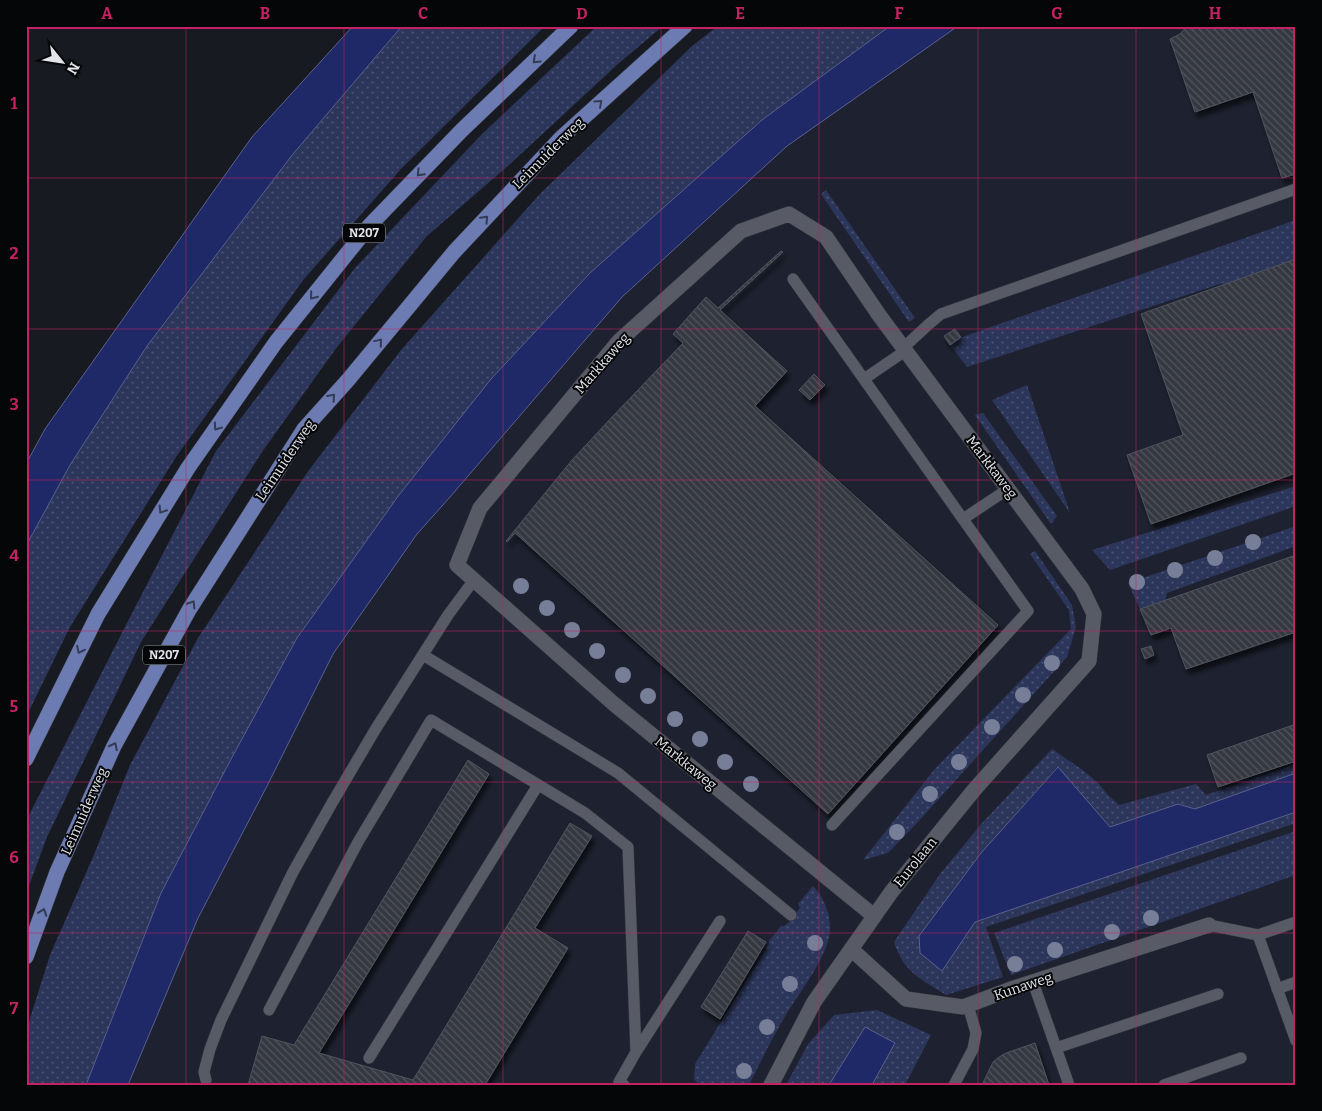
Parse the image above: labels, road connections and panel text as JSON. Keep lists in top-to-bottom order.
{
  "streets": {
    "main road": ["Leimuiderweg", "N207"],
    "street": ["Markkaweg", "Eurolaan", "Kunaweg"]
  },
  "crossings": [
    ["Markkaweg", "Eurolaan"],
    ["Eurolaan", "Kunaweg"]
  ],
  "north": "bottom right",
  "grid": {
    "columns": [
      "A",
      "B",
      "C",
      "D",
      "E",
      "F",
      "G",
      "H"
    ],
    "rows": [
      "1",
      "2",
      "3",
      "4",
      "5",
      "6",
      "7"
    ]
  }
}
